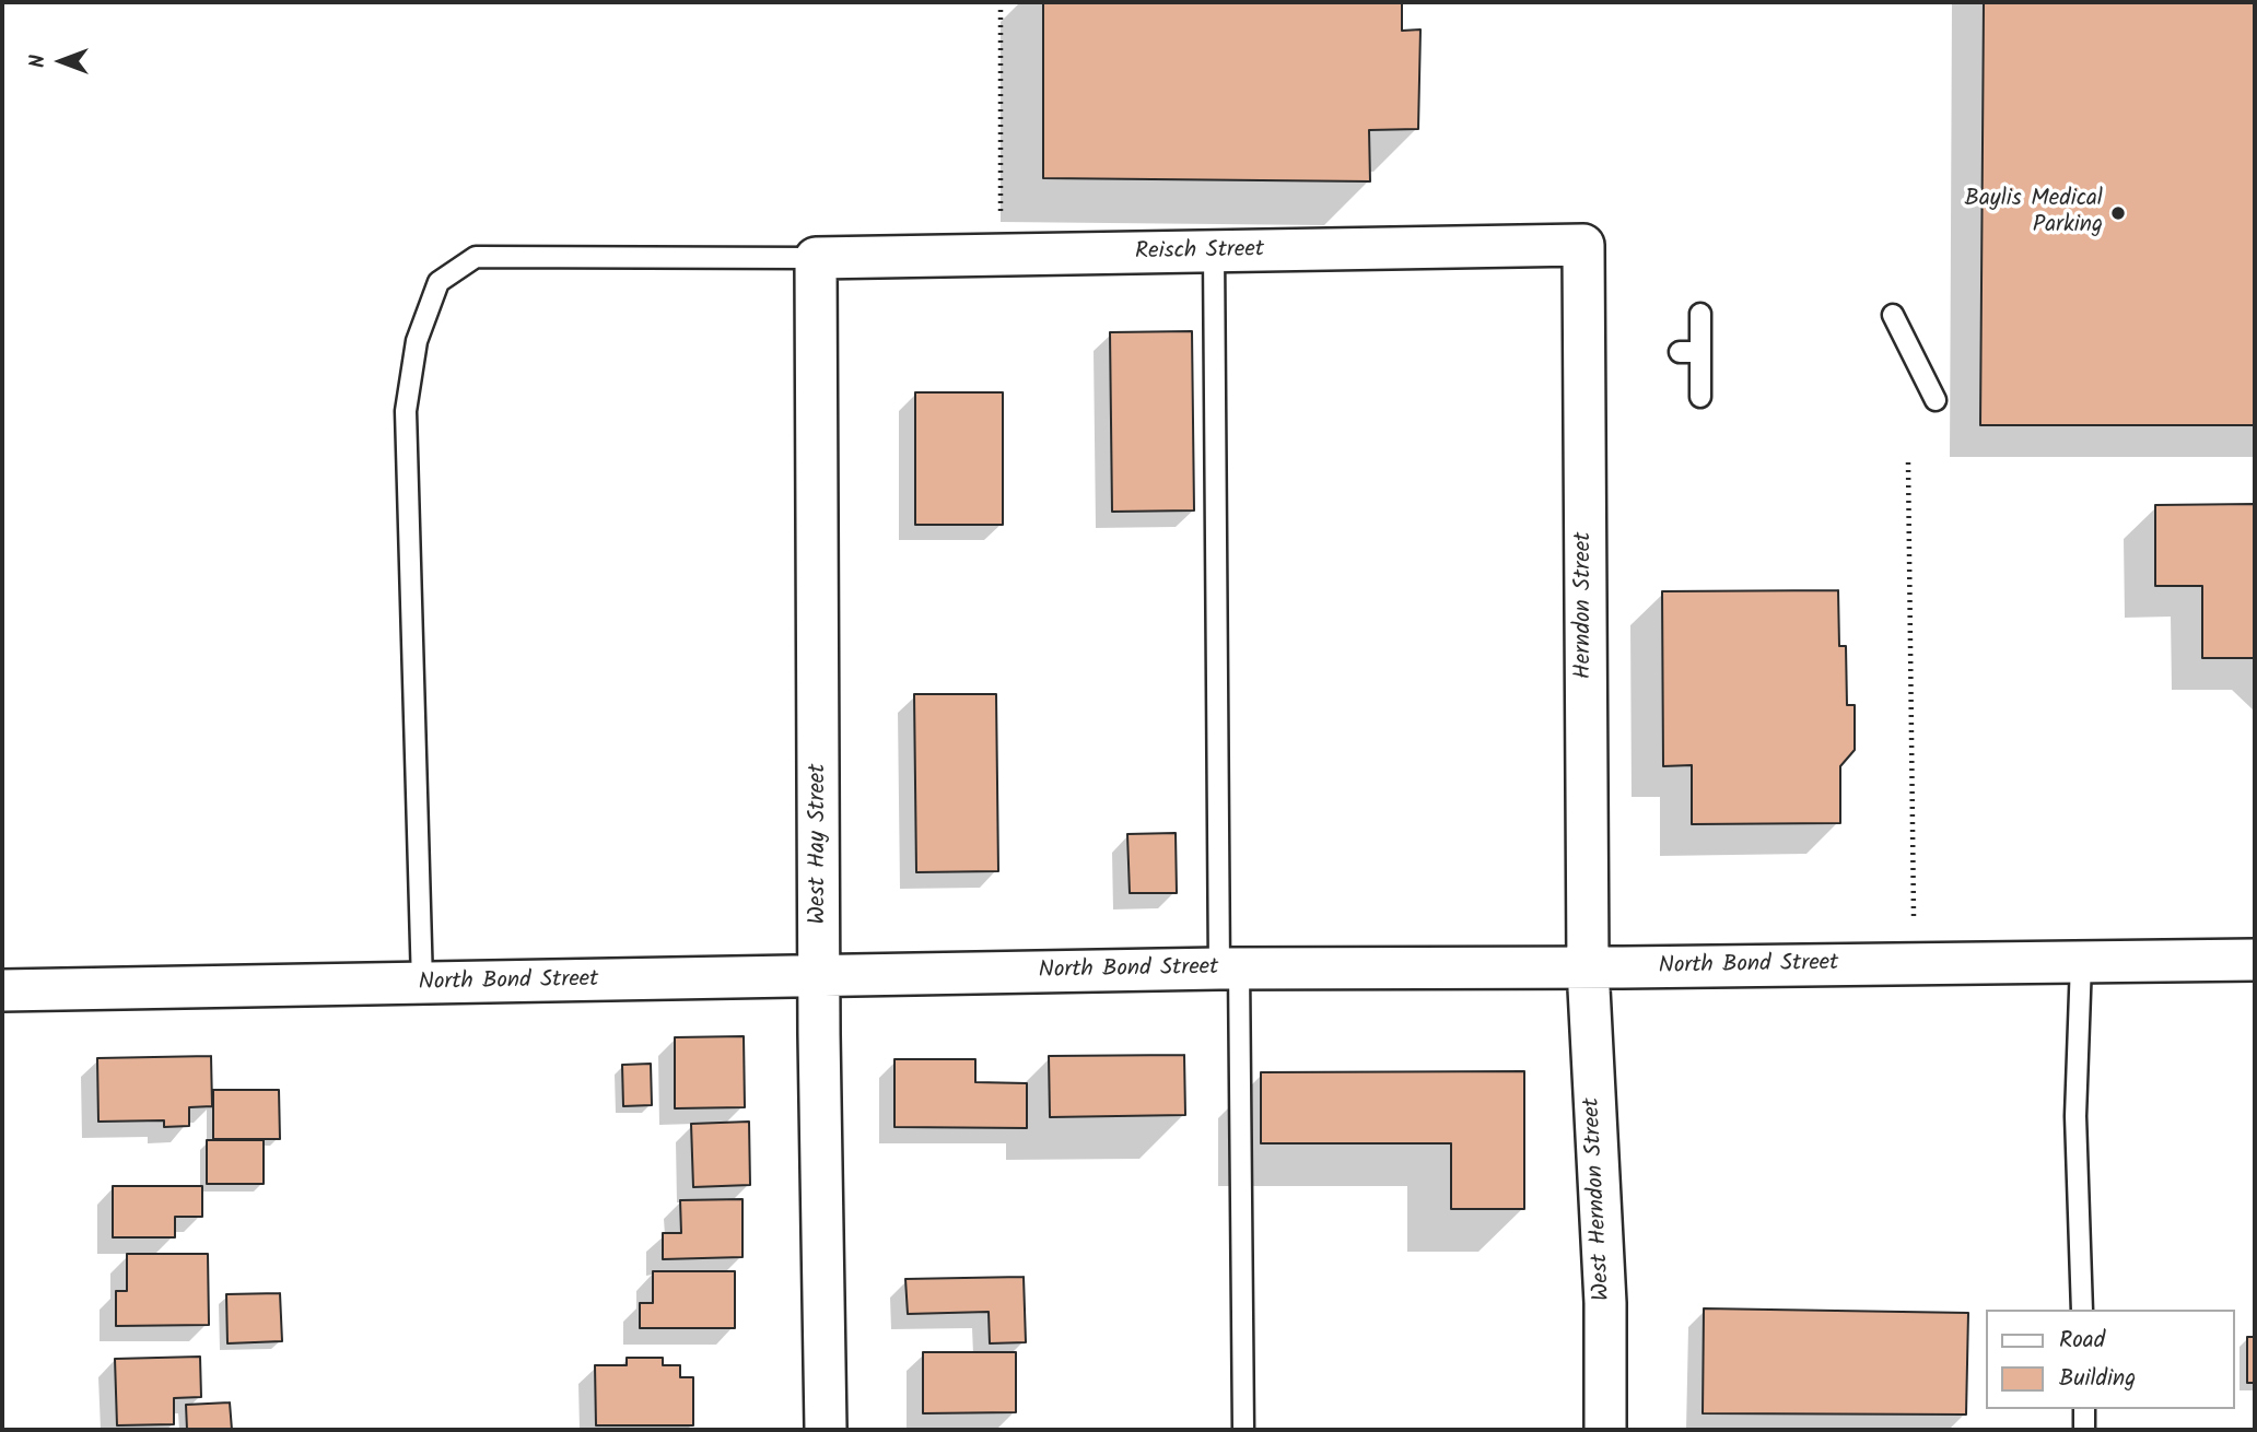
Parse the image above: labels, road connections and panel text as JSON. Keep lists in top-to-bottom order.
{
  "streets": {
    "street": [
      "Reisch Street",
      "Herndon Street",
      "West Hay Street",
      "North Bond Street",
      "West Herndon Street"
    ]
  },
  "crossings": [
    ["Reisch Street", "Herndon Street"],
    ["Reisch Street", "West Hay Street"],
    ["Herndon Street", "North Bond Street"],
    ["Herndon Street", "West Herndon Street"],
    ["West Hay Street", "North Bond Street"],
    ["North Bond Street", "West Herndon Street"]
  ],
  "places": ["Baylis Medical Parking"],
  "legend": ["Road", "Building"],
  "north": "left"
}
